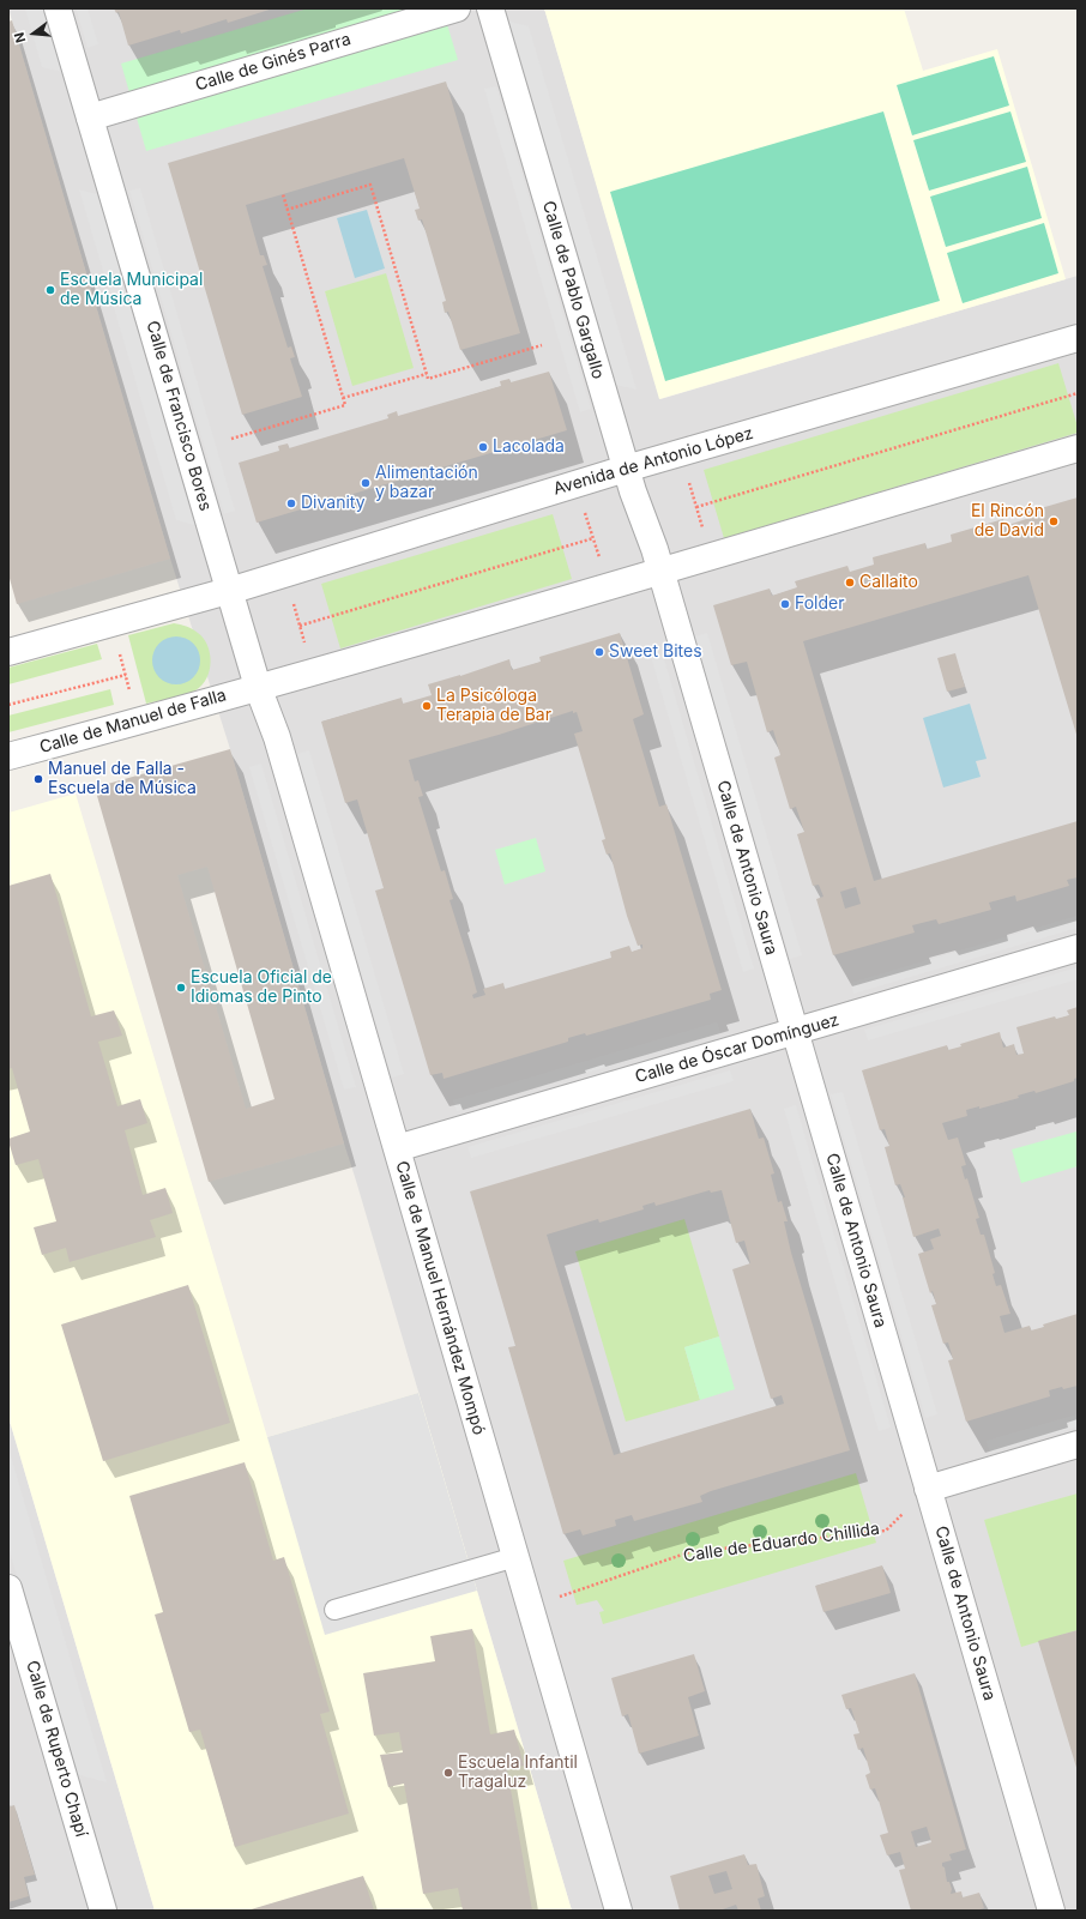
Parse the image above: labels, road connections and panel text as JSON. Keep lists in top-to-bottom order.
{
  "streets": {
    "street": [
      "Calle de Ginés Parra",
      "Calle de Pablo Gargallo",
      "Calle de Francisco Bores",
      "Avenida de Antonio López",
      "Calle de Manuel de Falla",
      "Calle de Antonio Saura",
      "Calle de Óscar Domínguez",
      "Calle de Manuel Hernández Mompó",
      "Calle de Ruperto Chapí"
    ],
    "path": ["Calle de Eduardo Chillida"]
  },
  "crossings": [
    ["Calle de Ginés Parra", "Calle de Francisco Bores"],
    ["Calle de Pablo Gargallo", "Avenida de Antonio López"],
    ["Calle de Pablo Gargallo", "Calle de Antonio Saura"],
    ["Calle de Francisco Bores", "Avenida de Antonio López"],
    ["Calle de Francisco Bores", "Calle de Manuel de Falla"],
    ["Calle de Francisco Bores", "Calle de Manuel Hernández Mompó"],
    ["Calle de Manuel de Falla", "Calle de Manuel Hernández Mompó"],
    ["Calle de Antonio Saura", "Calle de Óscar Domínguez"],
    ["Calle de Antonio Saura", "Calle de Eduardo Chillida"],
    ["Calle de Óscar Domínguez", "Calle de Manuel Hernández Mompó"],
    ["Calle de Manuel Hernández Mompó", "Calle de Eduardo Chillida"]
  ],
  "places": [
    "Escuela Municipal de Música",
    "Lacolada",
    "Alimentación y bazar",
    "Divanity",
    "El Rincón de David",
    "Callaito",
    "Folder",
    "Sweet Bites",
    "La Psicóloga Terapia de Bar",
    "Manuel de Falla - Escuela de Música",
    "Escuela Oficial de Idiomas de Pinto",
    "Escuela Infantil Tragaluz"
  ],
  "north": "left"
}
